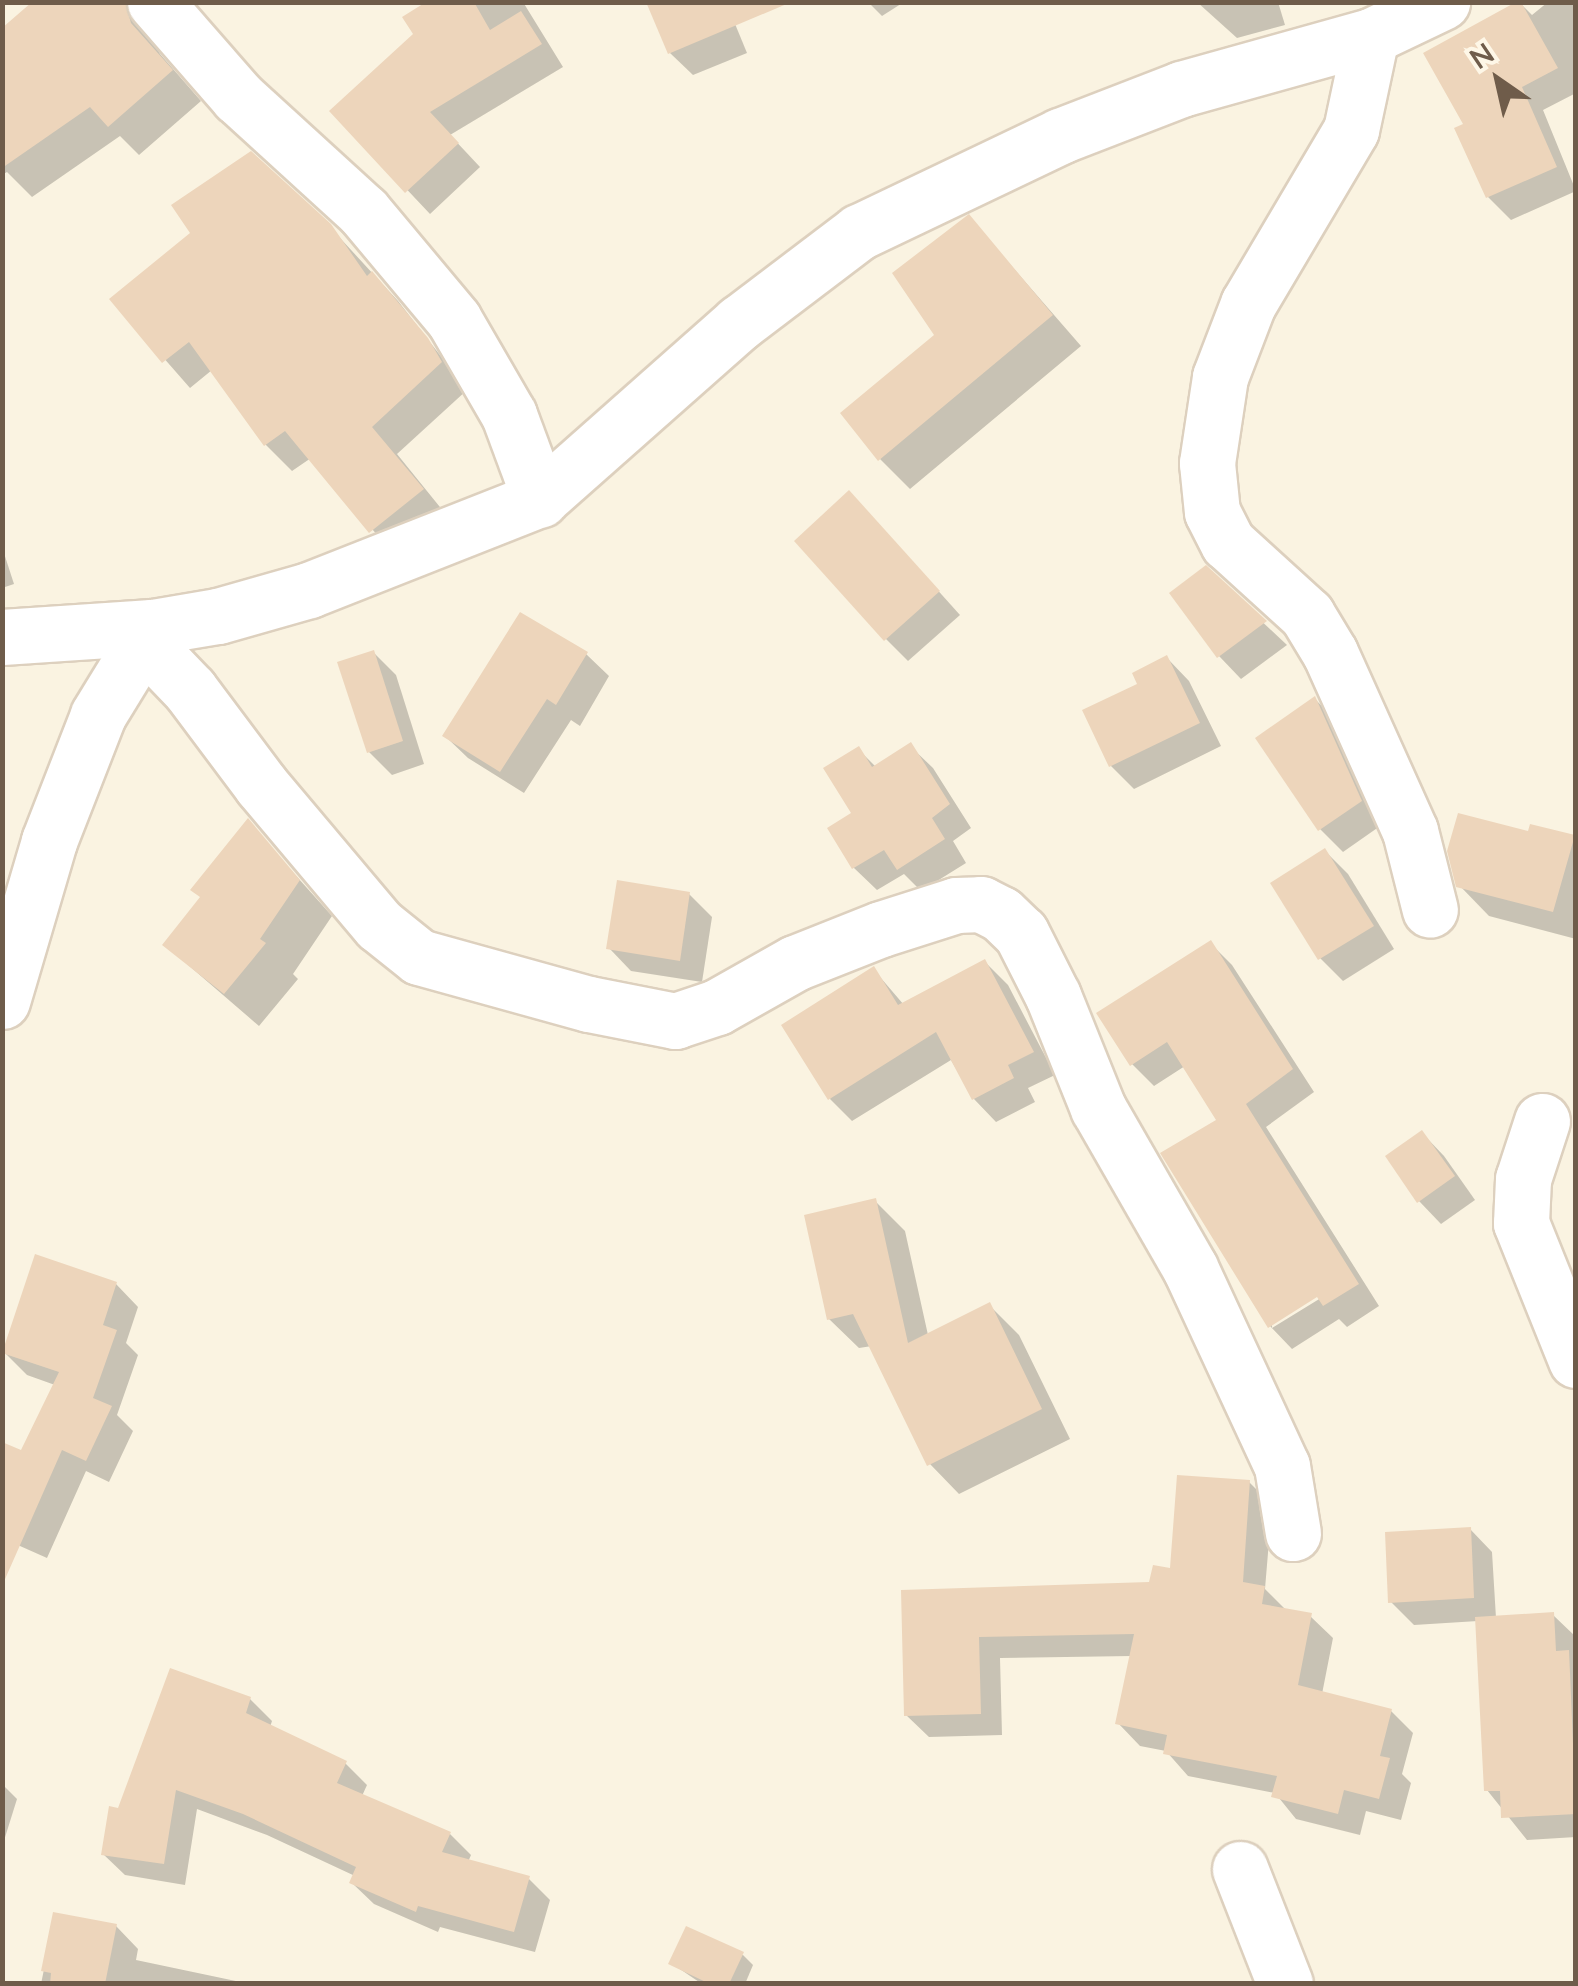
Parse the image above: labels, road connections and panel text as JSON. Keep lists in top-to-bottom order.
{
  "north": "top left"
}
